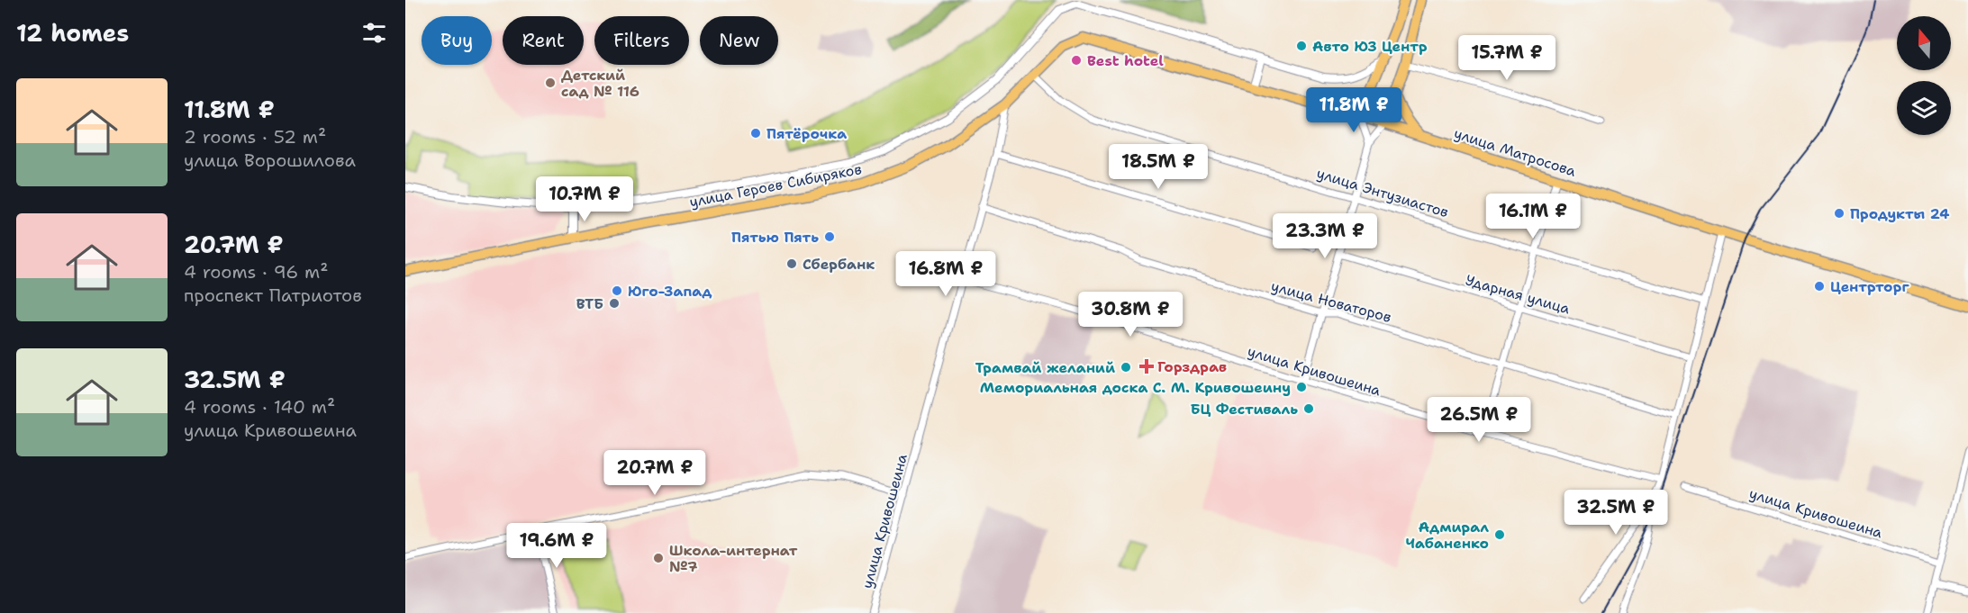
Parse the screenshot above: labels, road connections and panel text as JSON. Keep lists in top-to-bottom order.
{
  "streets": {
    "main road": ["улица Матросова", "улица Героев Сибиряков"],
    "street": [
      "улица Энтузиастов",
      "Ударная улица",
      "улица Новаторов",
      "улица Кривошеина"
    ]
  },
  "crossings": [
    ["улица Матросова", "улица Героев Сибиряков"],
    ["улица Героев Сибиряков", "улица Энтузиастов"],
    ["улица Героев Сибиряков", "улица Кривошеина"],
    ["улица Новаторов", "улица Кривошеина"]
  ],
  "places": {
    "other": [
      "Авто ЮЗ Центр",
      "Best hotel",
      "Детский сад № 116",
      "Пятёрочка",
      "Продукты 24",
      "Пятью Пять",
      "Сбербанк",
      "Центрторг",
      "Юго-Запад",
      "ВТБ",
      "Трамвай желаний",
      "Мемориальная доска С. М. Кривошеину",
      "БЦ Фестиваль",
      "Адмирал Чабаненко",
      "Школа-интернат №7"
    ],
    "health": ["Горздрав"]
  },
  "north": "top",
  "page": {
    "heading": "12 homes",
    "chip": [
      "Buy",
      "Rent",
      "Filters",
      "New"
    ],
    "price": [
      "15.7M ₽",
      "11.8M ₽",
      "18.5M ₽",
      "10.7M ₽",
      "16.1M ₽",
      "23.3M ₽",
      "16.8M ₽",
      "30.8M ₽",
      "26.5M ₽",
      "20.7M ₽",
      "32.5M ₽",
      "19.6M ₽"
    ],
    "list": [
      {
        "name": "11.8M ₽",
        "note": "2 rooms · 52 m² · улица Ворошилова"
      },
      {
        "name": "20.7M ₽",
        "note": "4 rooms · 96 m² · проспект Патриотов"
      },
      {
        "name": "32.5M ₽",
        "note": "4 rooms · 140 m² · улица Кривошеина"
      }
    ]
  }
}
